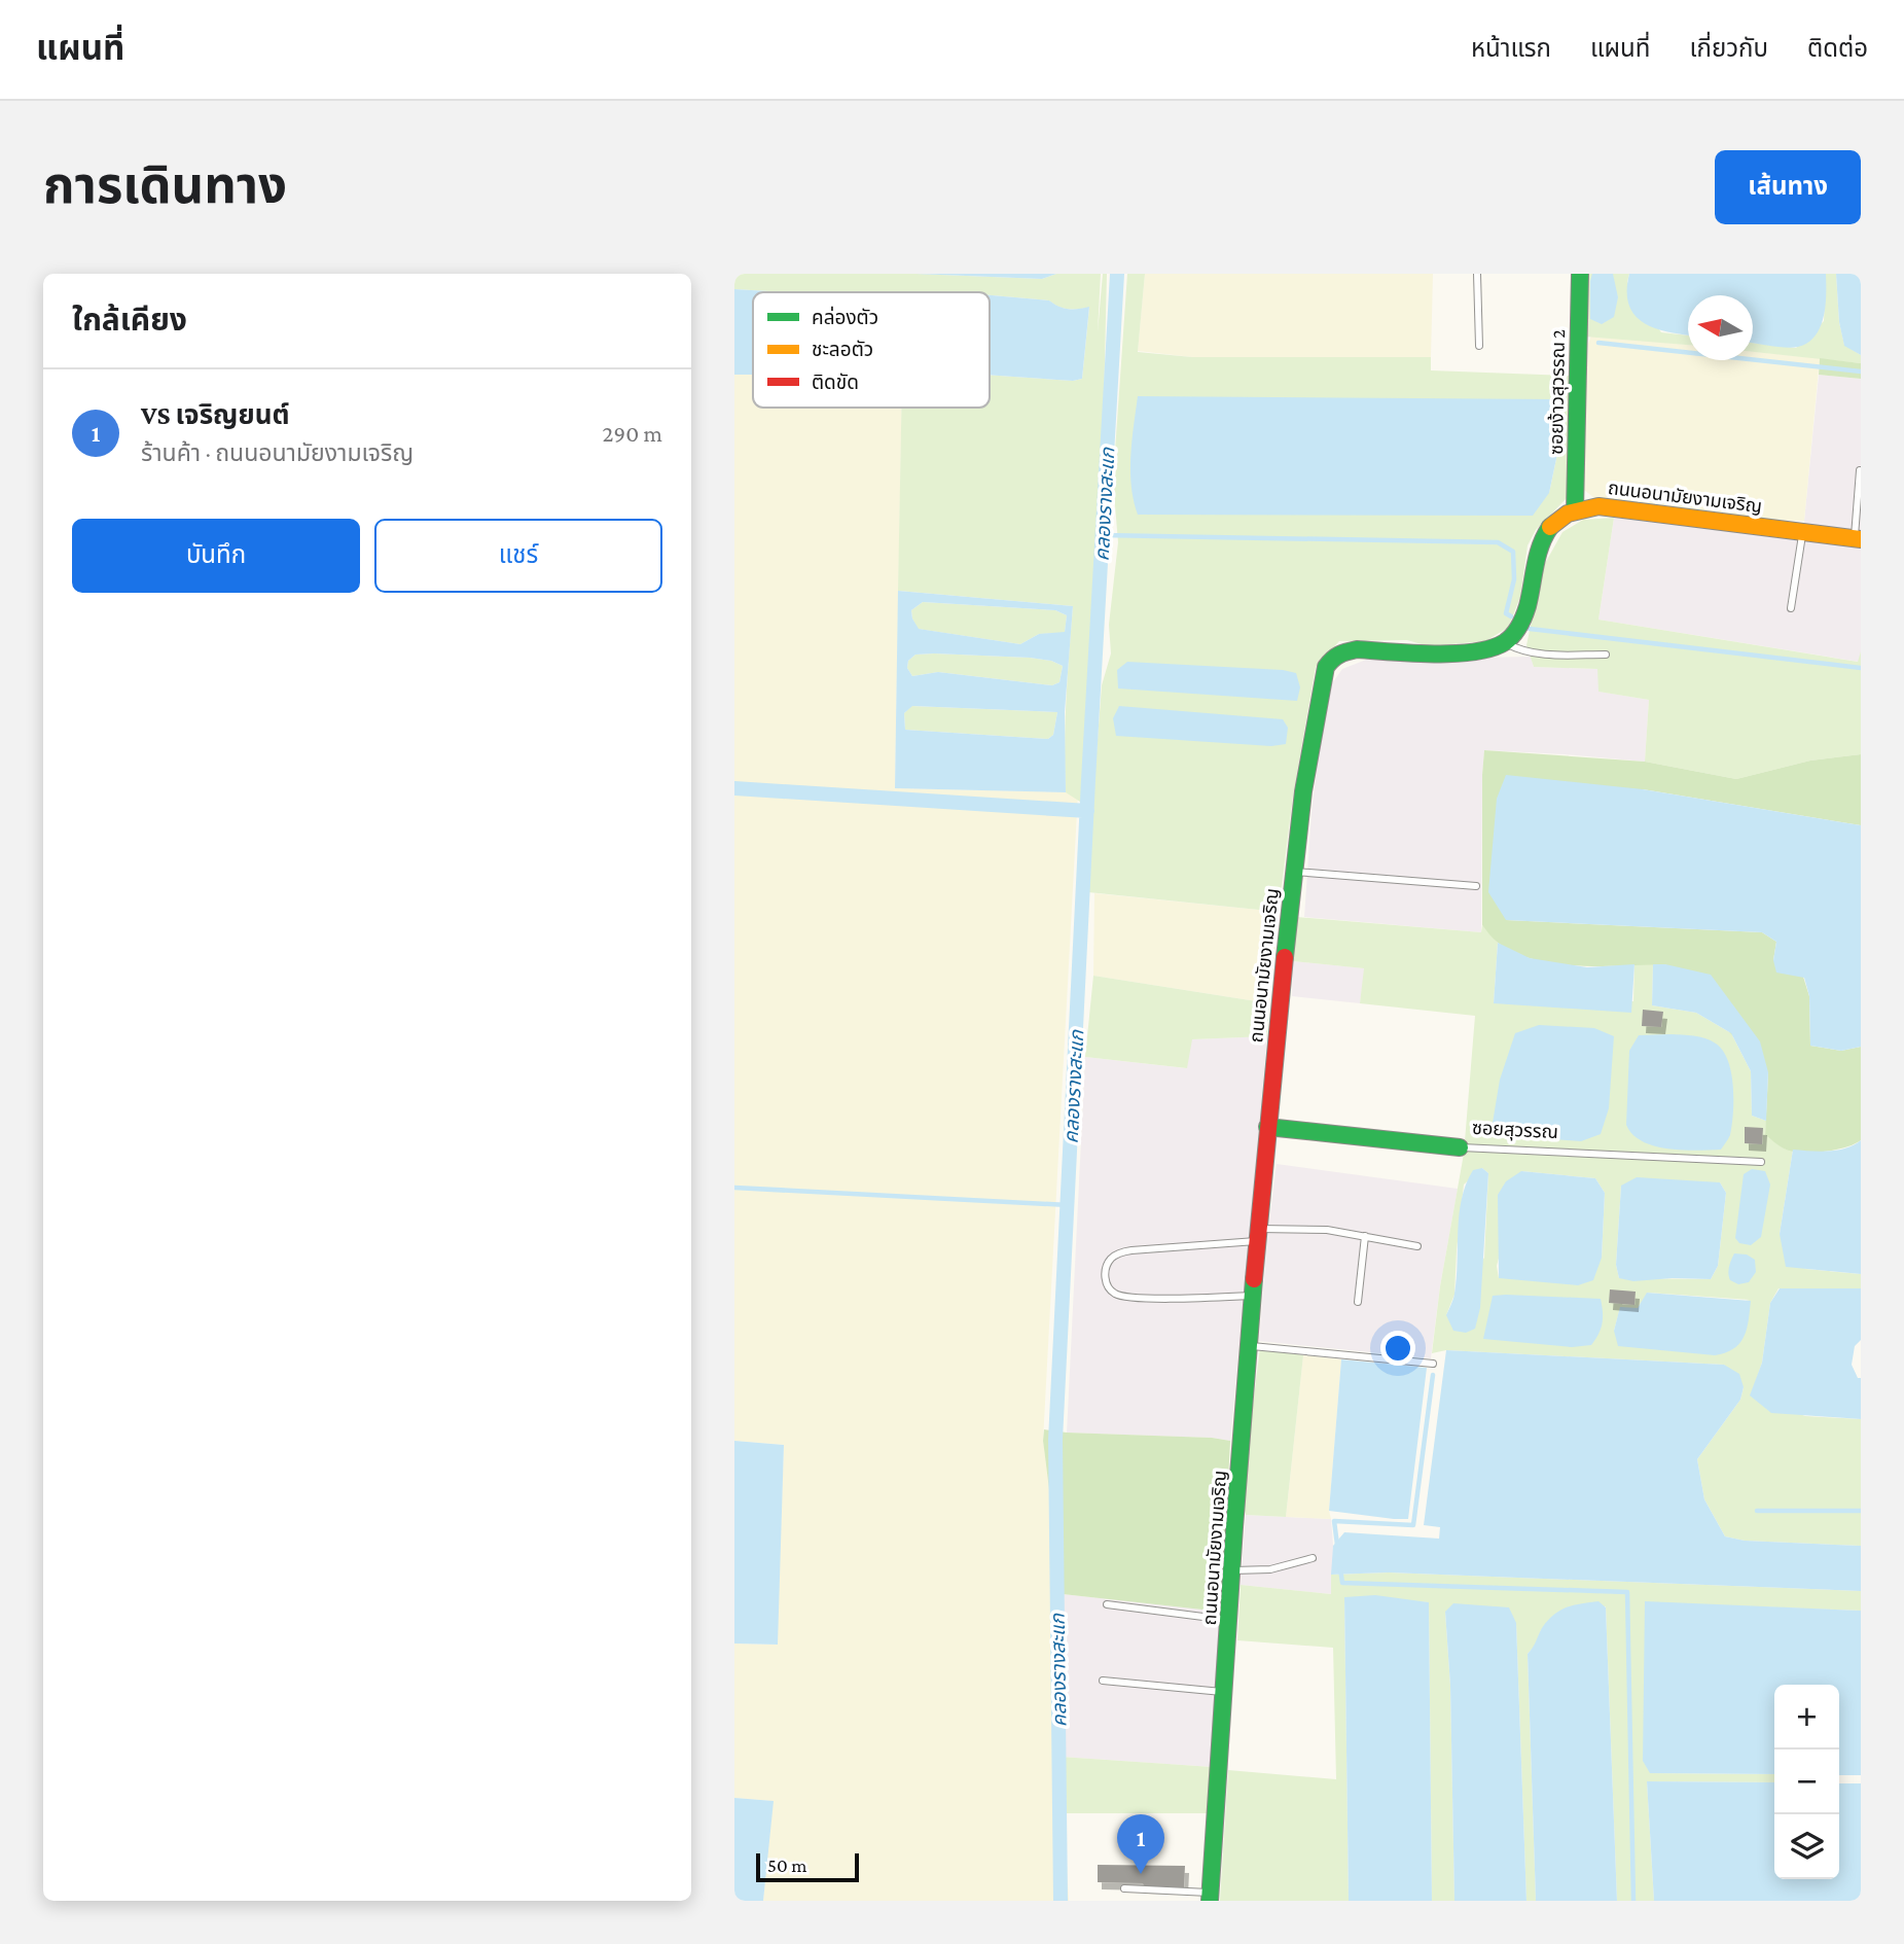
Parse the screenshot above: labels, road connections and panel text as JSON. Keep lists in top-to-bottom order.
{
  "streets": {
    "street": ["ซอยง้าวสุวรรณ 2", "ถนนอนามัยงามเจริญ", "ซอยสุวรรณ"]
  },
  "crossings": [
    ["ซอยง้าวสุวรรณ 2", "ถนนอนามัยงามเจริญ"],
    ["ถนนอนามัยงามเจริญ", "ซอยสุวรรณ"]
  ],
  "water": ["คลองรางสะแก"],
  "legend": ["คล่องตัว", "ชะลอตัว", "ติดขัด"],
  "scale_bar": "50 m",
  "north": "left",
  "page": {
    "header": "แผนที่",
    "nav": [
      "หน้าแรก",
      "แผนที่",
      "เกี่ยวกับ",
      "ติดต่อ"
    ],
    "title": "การเดินทาง",
    "buttons": [
      "เส้นทาง",
      ["บันทึก", "แชร์"]
    ],
    "heading": "ใกล้เคียง",
    "list": [
      {
        "mark": "1",
        "name": "VS เจริญยนต์",
        "note": "ร้านค้า · ถนนอนามัยงามเจริญ",
        "value": "290 m"
      }
    ],
    "map_buttons": ["+", "−"],
    "pins": "1",
    "scale": "50 m"
  }
}
